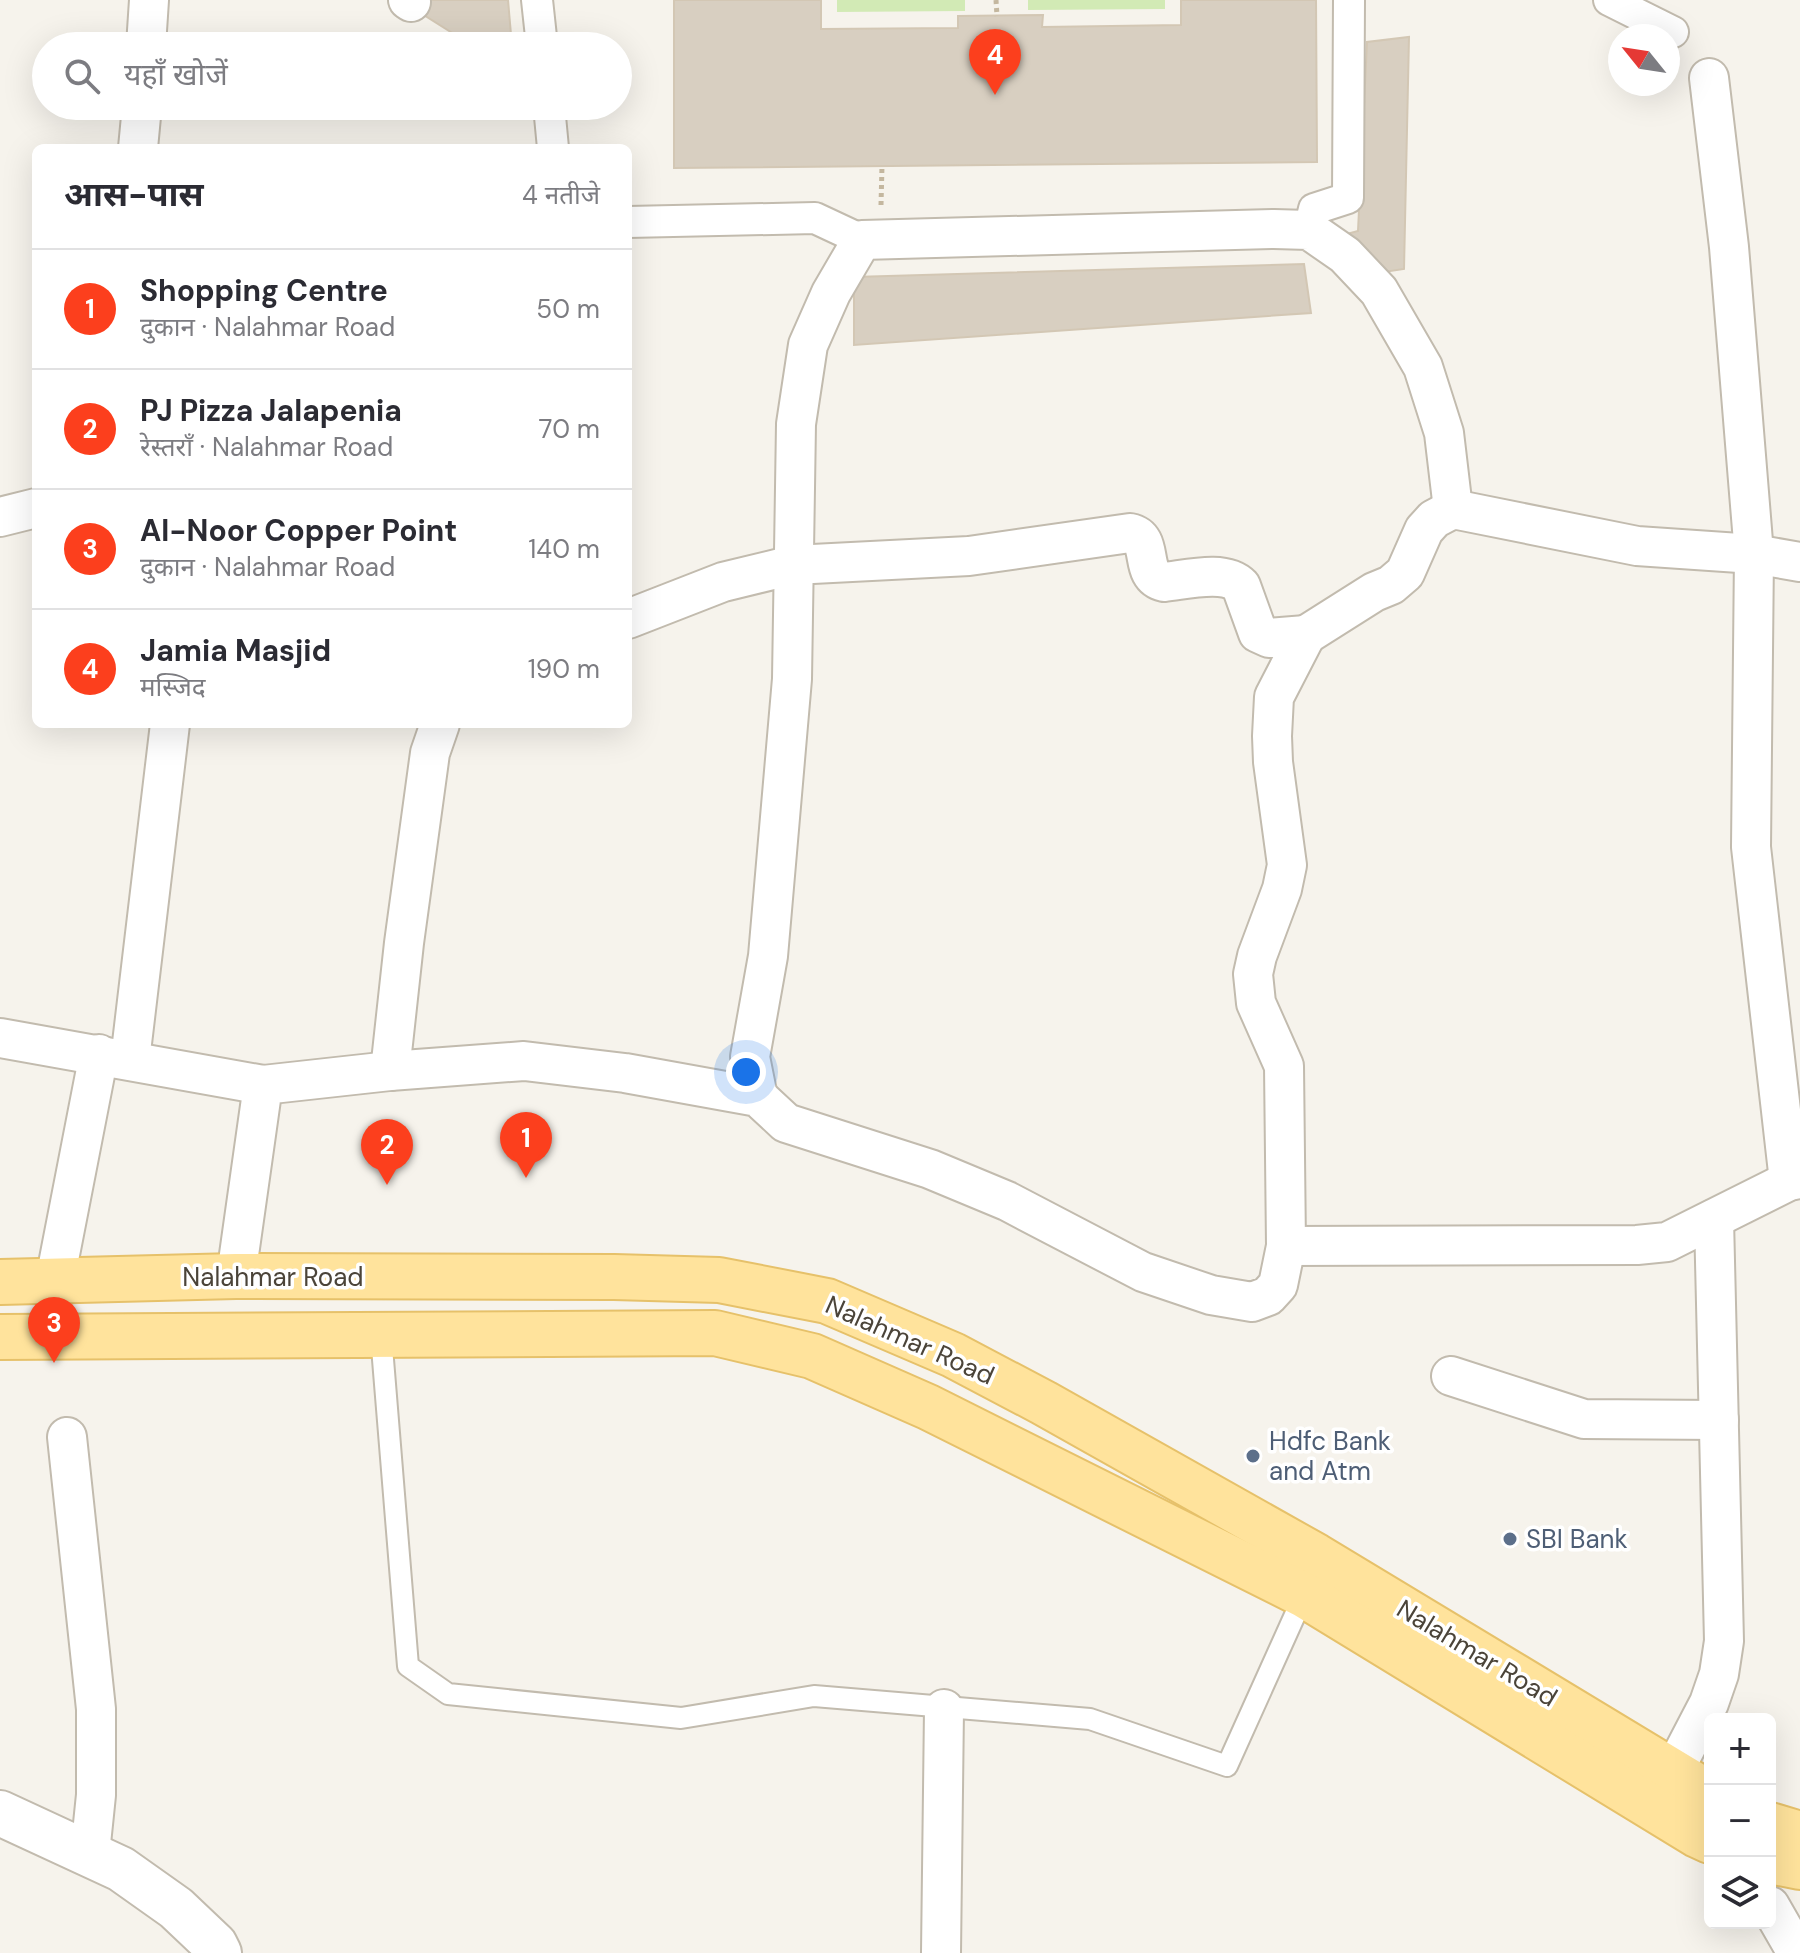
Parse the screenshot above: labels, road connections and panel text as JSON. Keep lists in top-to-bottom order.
{
  "streets": {
    "main road": ["Nalahmar Road"]
  },
  "places": ["Hdfc Bank and Atm", "SBI Bank"],
  "north": "top left",
  "page": {
    "pins": [
      "4",
      "1",
      "2",
      "3"
    ],
    "search": "यहाँ खोजें",
    "heading": ["आस-पास", "4 नतीजे"],
    "list": [
      {
        "mark": "1",
        "name": "Shopping Centre",
        "note": "दुकान · Nalahmar Road",
        "value": "50 m"
      },
      {
        "mark": "2",
        "name": "PJ Pizza Jalapenia",
        "note": "रेस्तराँ · Nalahmar Road",
        "value": "70 m"
      },
      {
        "mark": "3",
        "name": "Al-Noor Copper Point",
        "note": "दुकान · Nalahmar Road",
        "value": "140 m"
      },
      {
        "mark": "4",
        "name": "Jamia Masjid",
        "note": "मस्जिद",
        "value": "190 m"
      }
    ],
    "map_buttons": ["+", "−"]
  }
}
